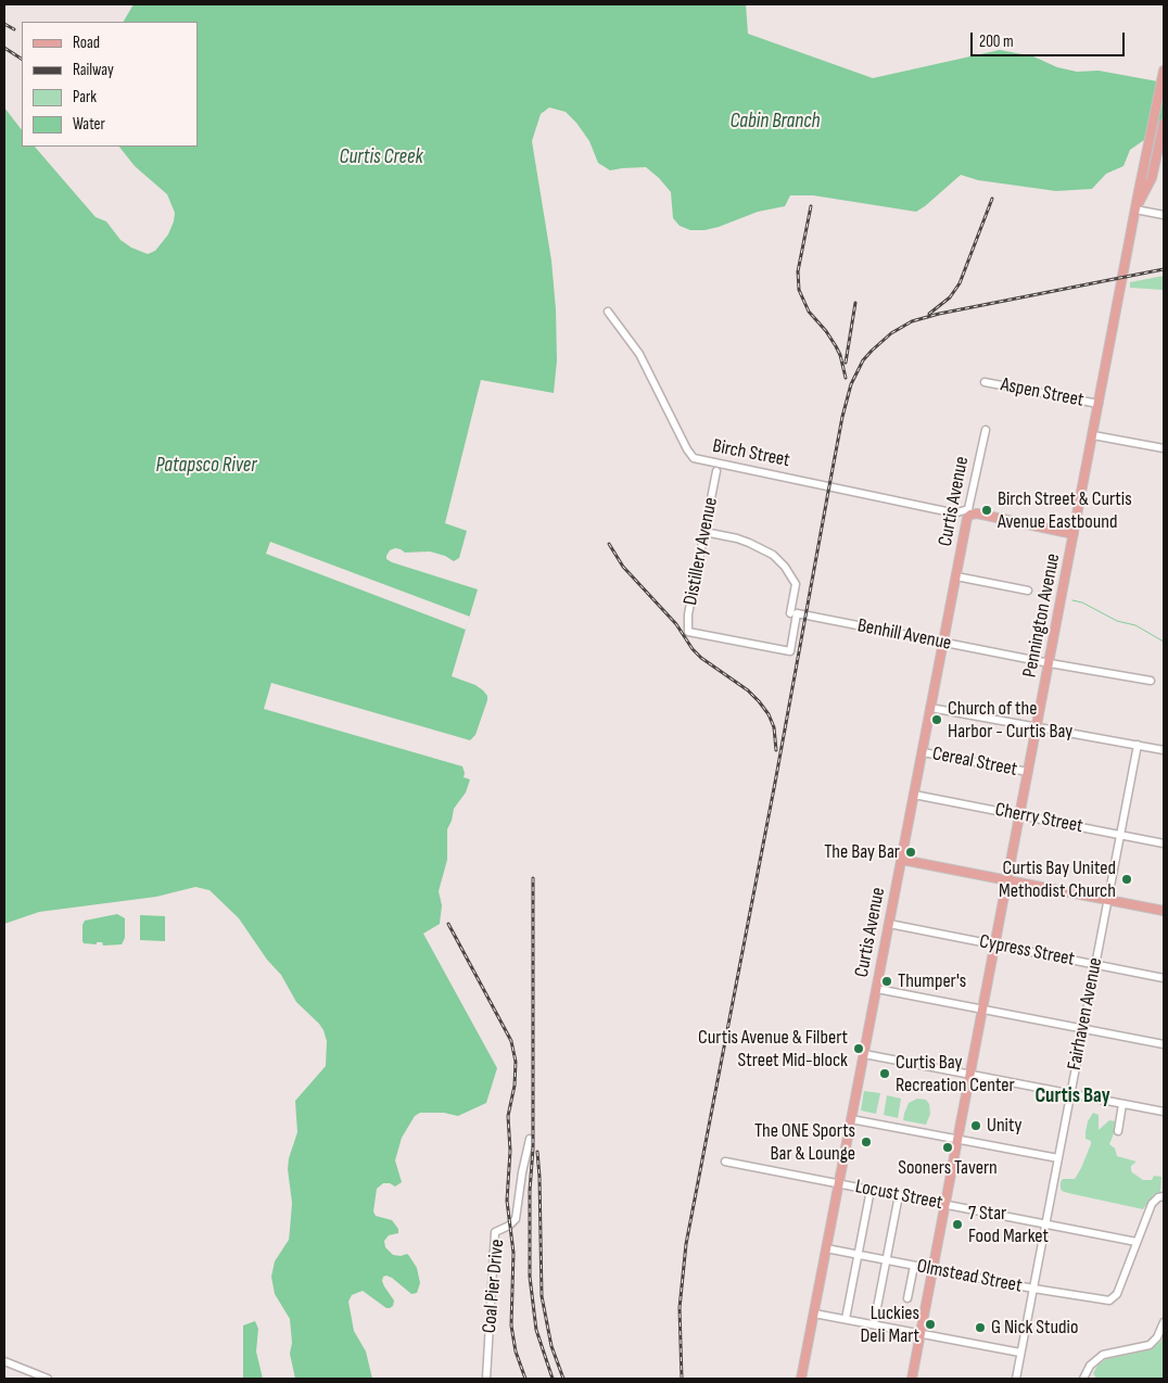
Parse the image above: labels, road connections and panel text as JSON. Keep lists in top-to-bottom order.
{
  "streets": {
    "main road": ["Birch Street", "Curtis Avenue", "Pennington Avenue"],
    "street": [
      "Aspen Street",
      "Distillery Avenue",
      "Benhill Avenue",
      "Cereal Street",
      "Cherry Street",
      "Cypress Street",
      "Fairhaven Avenue",
      "Locust Street",
      "Olmstead Street",
      "Coal Pier Drive"
    ]
  },
  "crossings": [
    ["Aspen Street", "Pennington Avenue"],
    ["Birch Street", "Curtis Avenue"],
    ["Birch Street", "Pennington Avenue"],
    ["Curtis Avenue", "Benhill Avenue"],
    ["Curtis Avenue", "Cereal Street"],
    ["Curtis Avenue", "Cherry Street"],
    ["Curtis Avenue", "Cypress Street"],
    ["Curtis Avenue", "Locust Street"],
    ["Curtis Avenue", "Olmstead Street"],
    ["Distillery Avenue", "Benhill Avenue"],
    ["Pennington Avenue", "Benhill Avenue"],
    ["Pennington Avenue", "Cereal Street"],
    ["Pennington Avenue", "Cherry Street"],
    ["Pennington Avenue", "Cypress Street"],
    ["Pennington Avenue", "Locust Street"],
    ["Pennington Avenue", "Olmstead Street"],
    ["Cherry Street", "Fairhaven Avenue"],
    ["Cypress Street", "Fairhaven Avenue"],
    ["Fairhaven Avenue", "Locust Street"],
    ["Fairhaven Avenue", "Olmstead Street"],
    ["Locust Street", "Olmstead Street"]
  ],
  "districts": ["Curtis Bay"],
  "water": ["Cabin Branch", "Curtis Creek", "Patapsco River"],
  "places": [
    "Birch Street & Curtis Avenue Eastbound",
    "Church of the Harbor - Curtis Bay",
    "The Bay Bar",
    "Curtis Bay United Methodist Church",
    "Thumper's",
    "Curtis Avenue & Filbert Street Mid-block",
    "Curtis Bay Recreation Center",
    "Unity",
    "The ONE Sports Bar & Lounge",
    "Sooners Tavern",
    "7 Star Food Market",
    "Luckies Deli Mart",
    "G Nick Studio"
  ],
  "legend": [
    "Road",
    "Railway",
    "Park",
    "Water"
  ],
  "scale_bar": "200 m"
}
